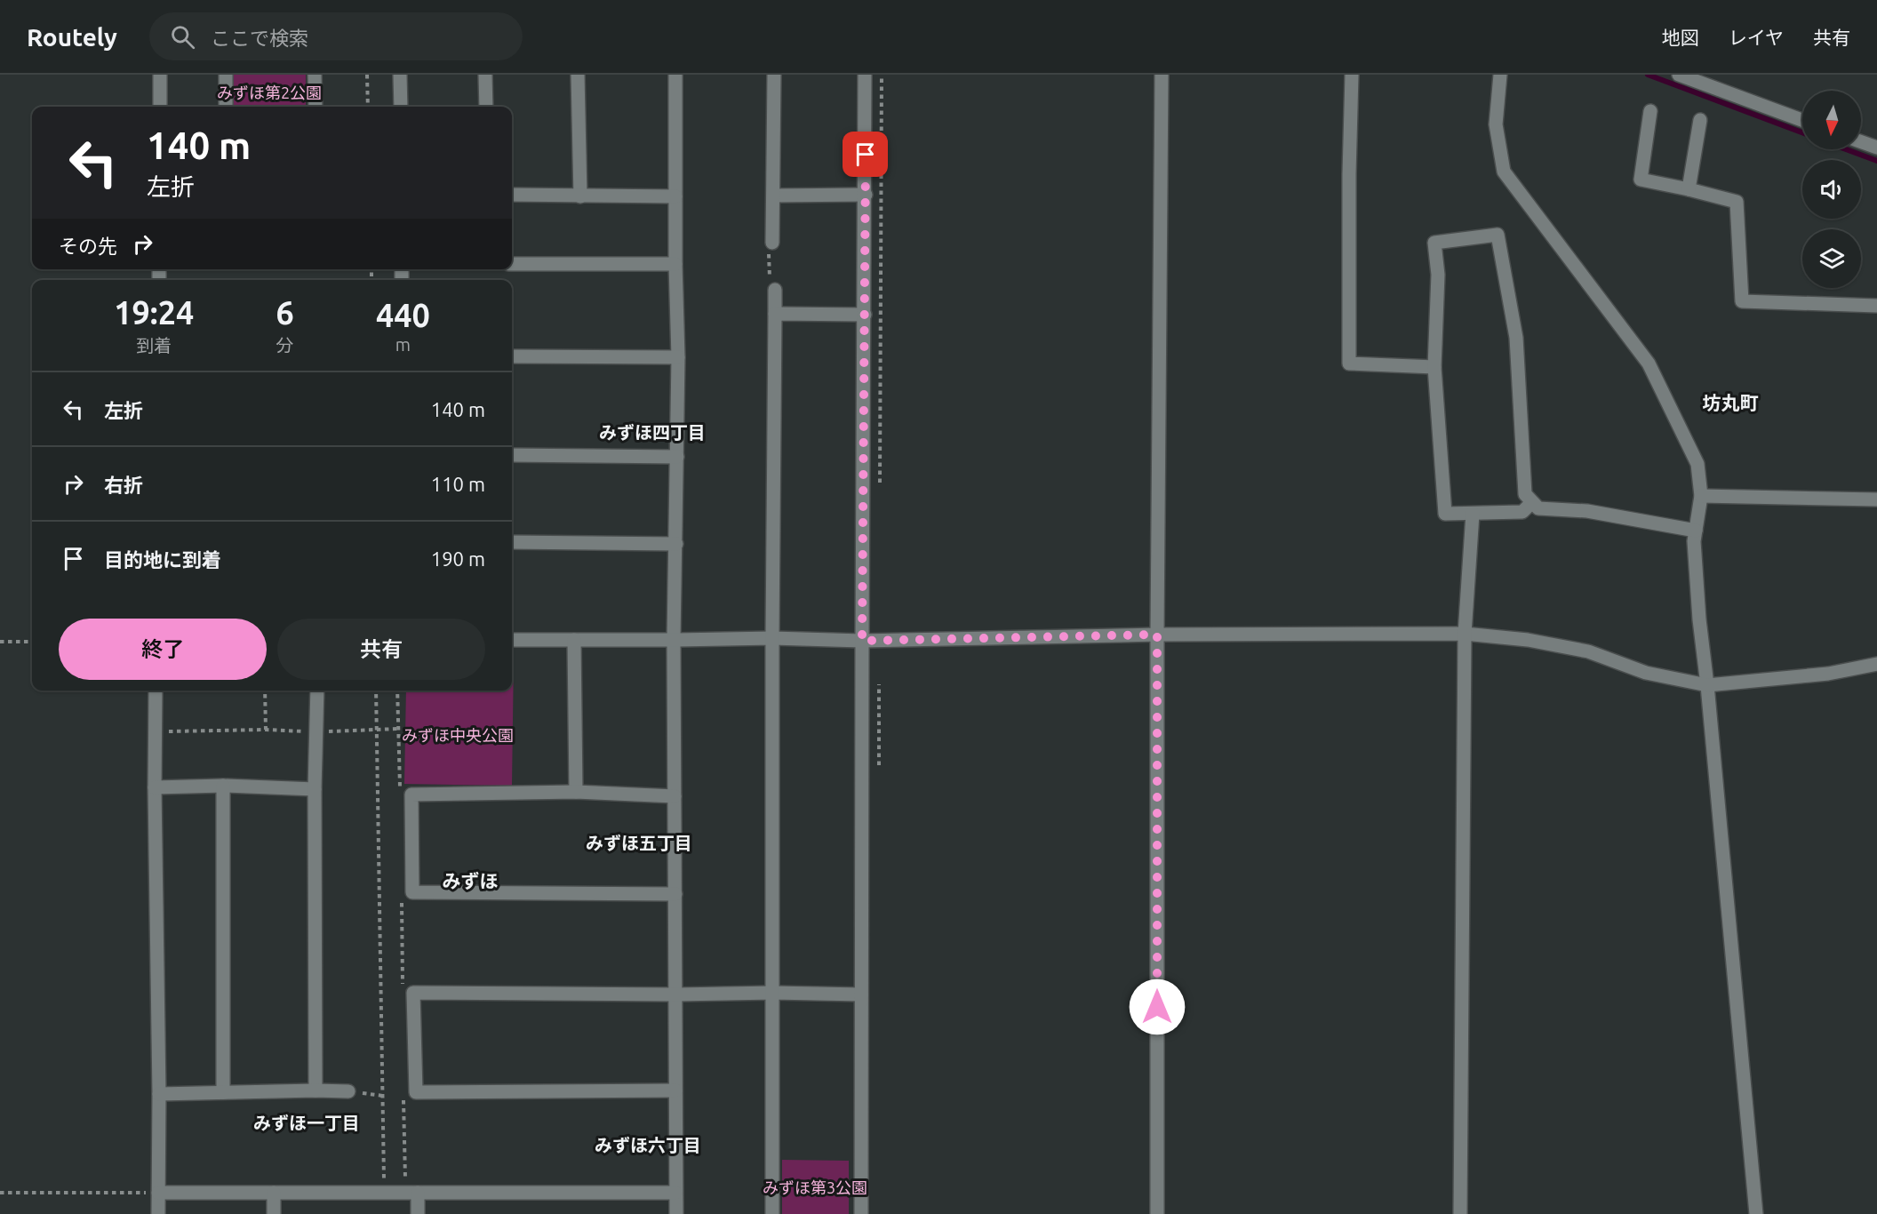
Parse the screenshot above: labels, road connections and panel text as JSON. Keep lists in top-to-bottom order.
{
  "districts": [
    "坊丸町",
    "みずほ四丁目",
    "みずほ五丁目",
    "みずほ",
    "みずほ一丁目",
    "みずほ六丁目"
  ],
  "parks": ["みずほ第2公園", "みずほ中央公園", "みずほ第3公園"],
  "north": "bottom",
  "page": {
    "header": "Routely",
    "search": "ここで検索",
    "nav": ["地図", "レイヤ", "共有"],
    "turn": ["140 m", "左折"],
    "then": "その先",
    "eta": [
      "19:24",
      "到着",
      "6",
      "分",
      "440",
      "m"
    ],
    "list": [
      {
        "name": "左折",
        "value": "140 m"
      },
      {
        "name": "右折",
        "value": "110 m"
      },
      {
        "name": "目的地に到着",
        "value": "190 m"
      }
    ],
    "buttons": ["終了", "共有"]
  }
}
